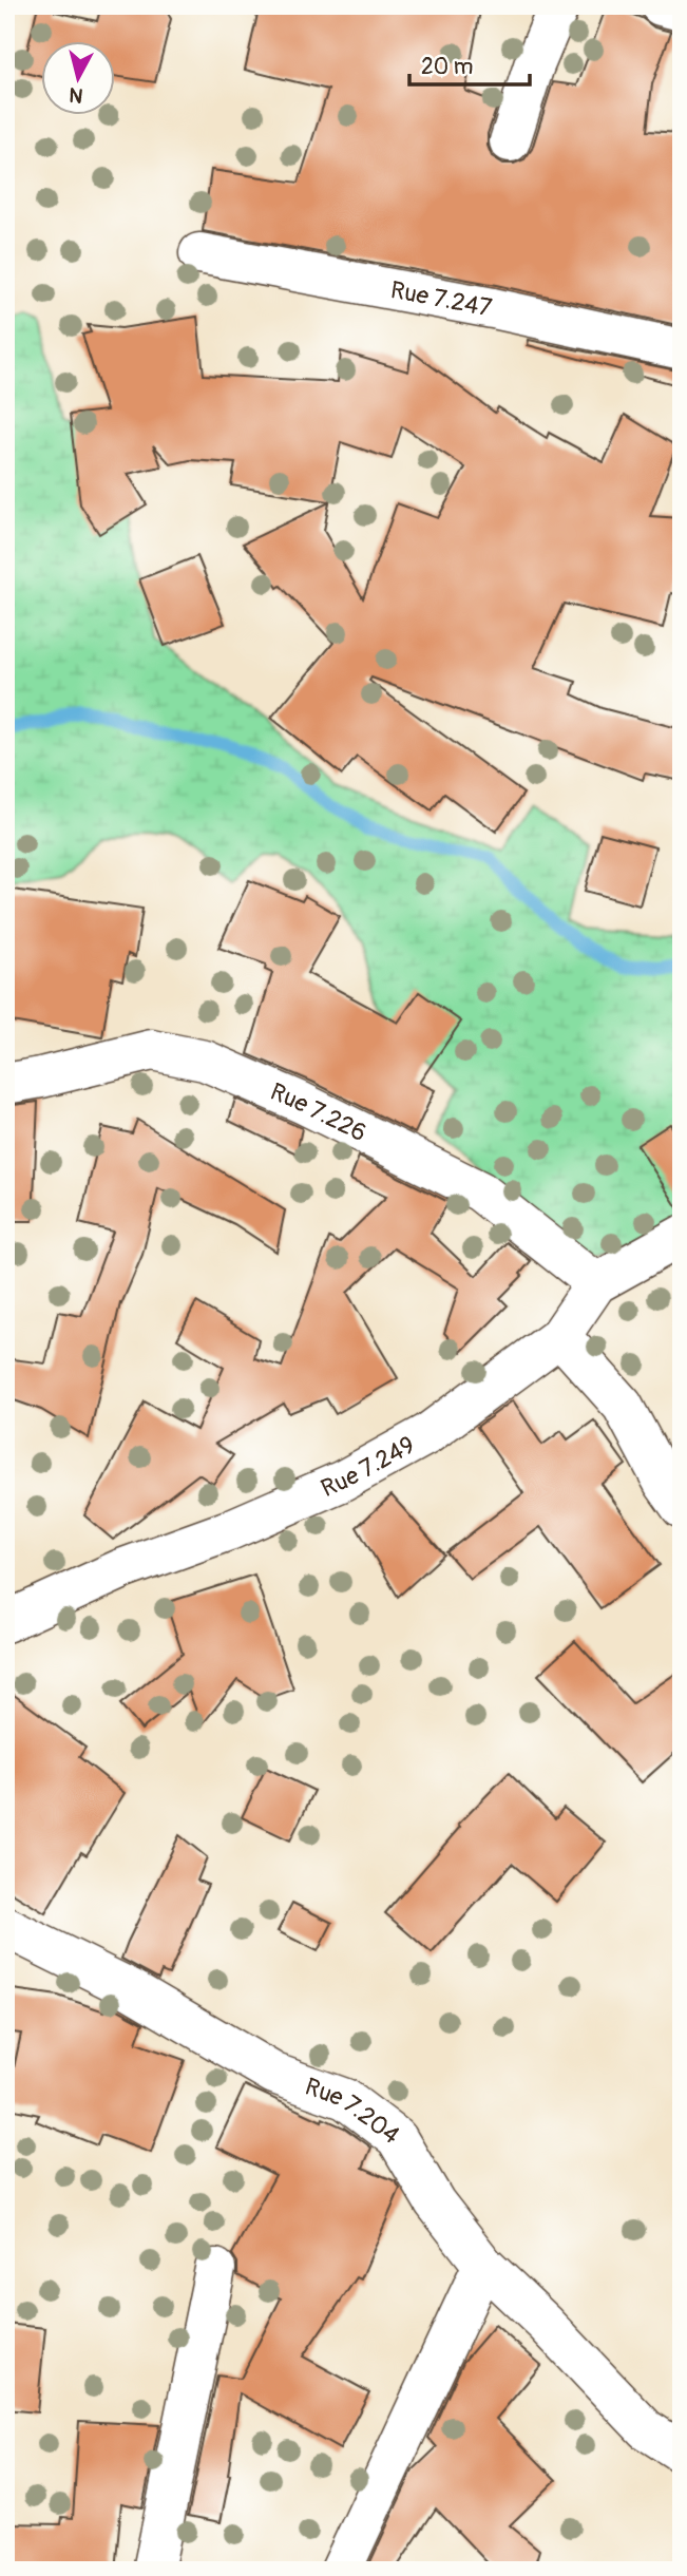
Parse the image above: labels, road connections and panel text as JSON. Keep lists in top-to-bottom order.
{
  "streets": {
    "street": [
      "Rue 7.247",
      "Rue 7.226",
      "Rue 7.249",
      "Rue 7.204"
    ]
  },
  "crossings": [
    ["Rue 7.226", "Rue 7.249"]
  ],
  "scale_bar": "20 m",
  "north": "bottom"
}
